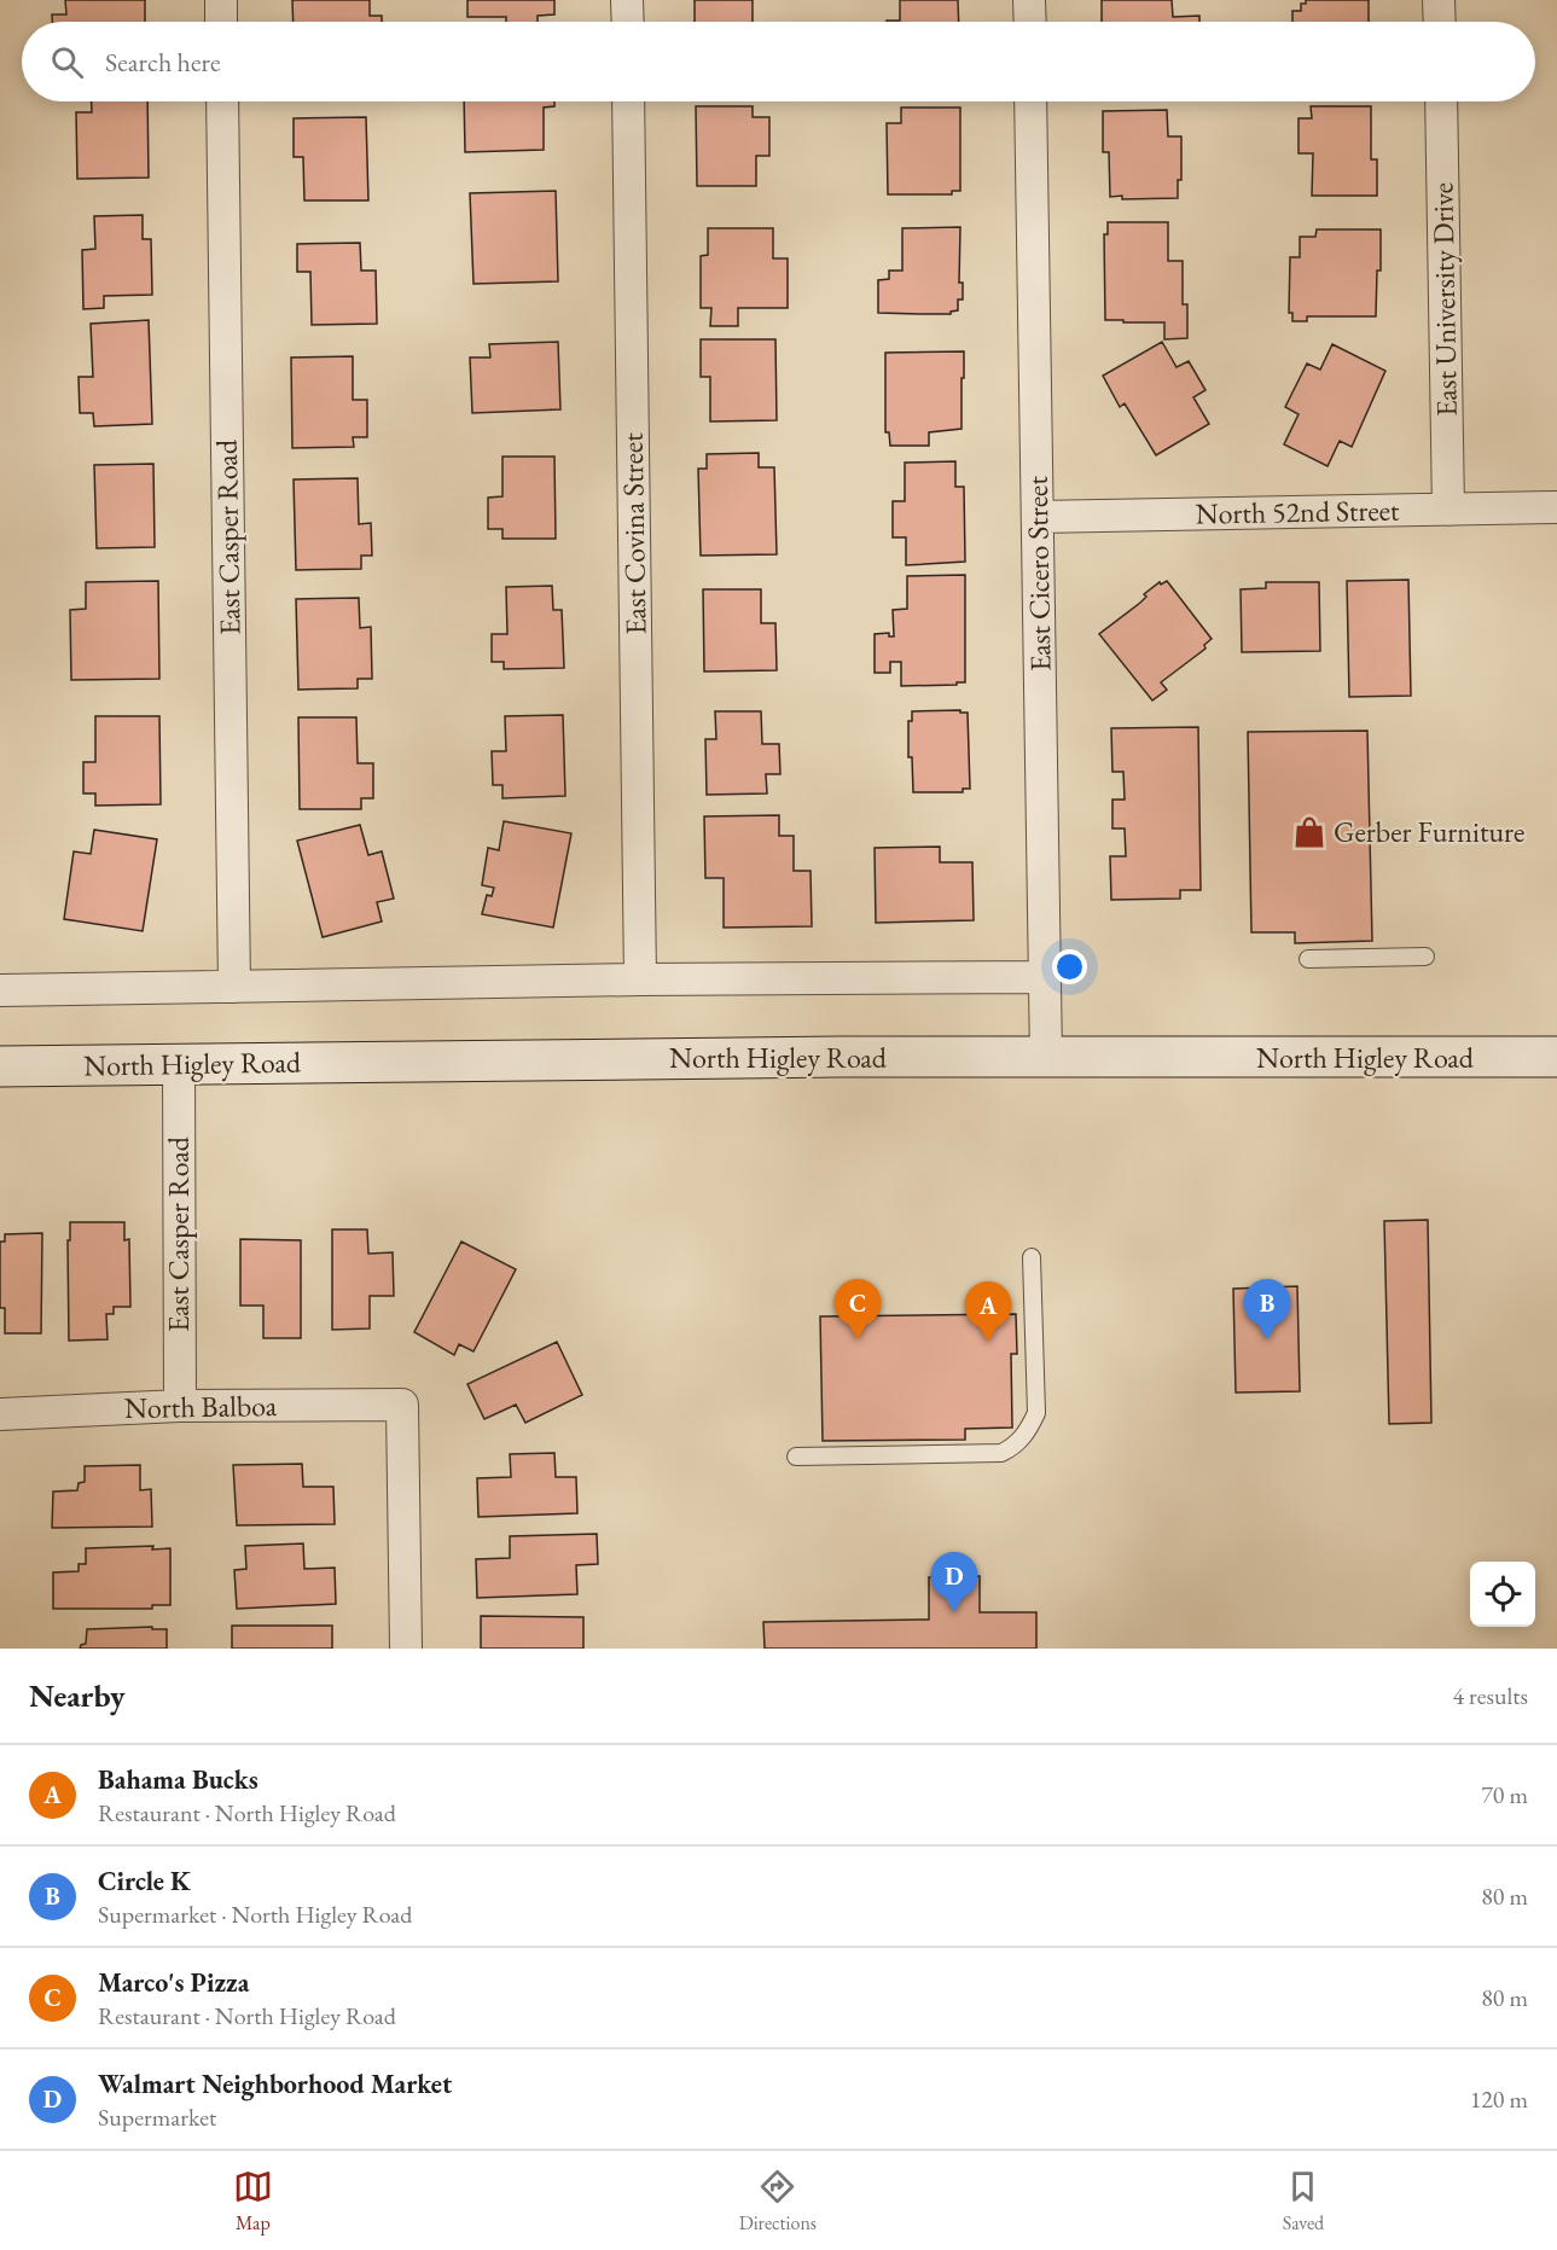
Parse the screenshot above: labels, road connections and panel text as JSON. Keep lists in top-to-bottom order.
{
  "streets": {
    "main road": ["North Higley Road"],
    "street": [
      "East University Drive",
      "North 52nd Street",
      "East Covina Street",
      "East Casper Road",
      "East Cicero Street",
      "North Balboa"
    ]
  },
  "crossings": [
    ["East University Drive", "North 52nd Street"],
    ["North 52nd Street", "East Cicero Street"],
    ["East Casper Road", "North Higley Road"],
    ["East Casper Road", "North Balboa"],
    ["East Cicero Street", "North Higley Road"]
  ],
  "places": {
    "shop": ["Gerber Furniture"]
  },
  "page": {
    "search": "Search here",
    "pins": [
      "B",
      "C",
      "A",
      "D"
    ],
    "heading": ["Nearby", "4 results"],
    "list": [
      {
        "mark": "A",
        "name": "Bahama Bucks",
        "note": "Restaurant · North Higley Road",
        "value": "70 m"
      },
      {
        "mark": "B",
        "name": "Circle K",
        "note": "Supermarket · North Higley Road",
        "value": "80 m"
      },
      {
        "mark": "C",
        "name": "Marco's Pizza",
        "note": "Restaurant · North Higley Road",
        "value": "80 m"
      },
      {
        "mark": "D",
        "name": "Walmart Neighborhood Market",
        "note": "Supermarket",
        "value": "120 m"
      }
    ],
    "nav": ["Map", "Directions", "Saved"]
  }
}
